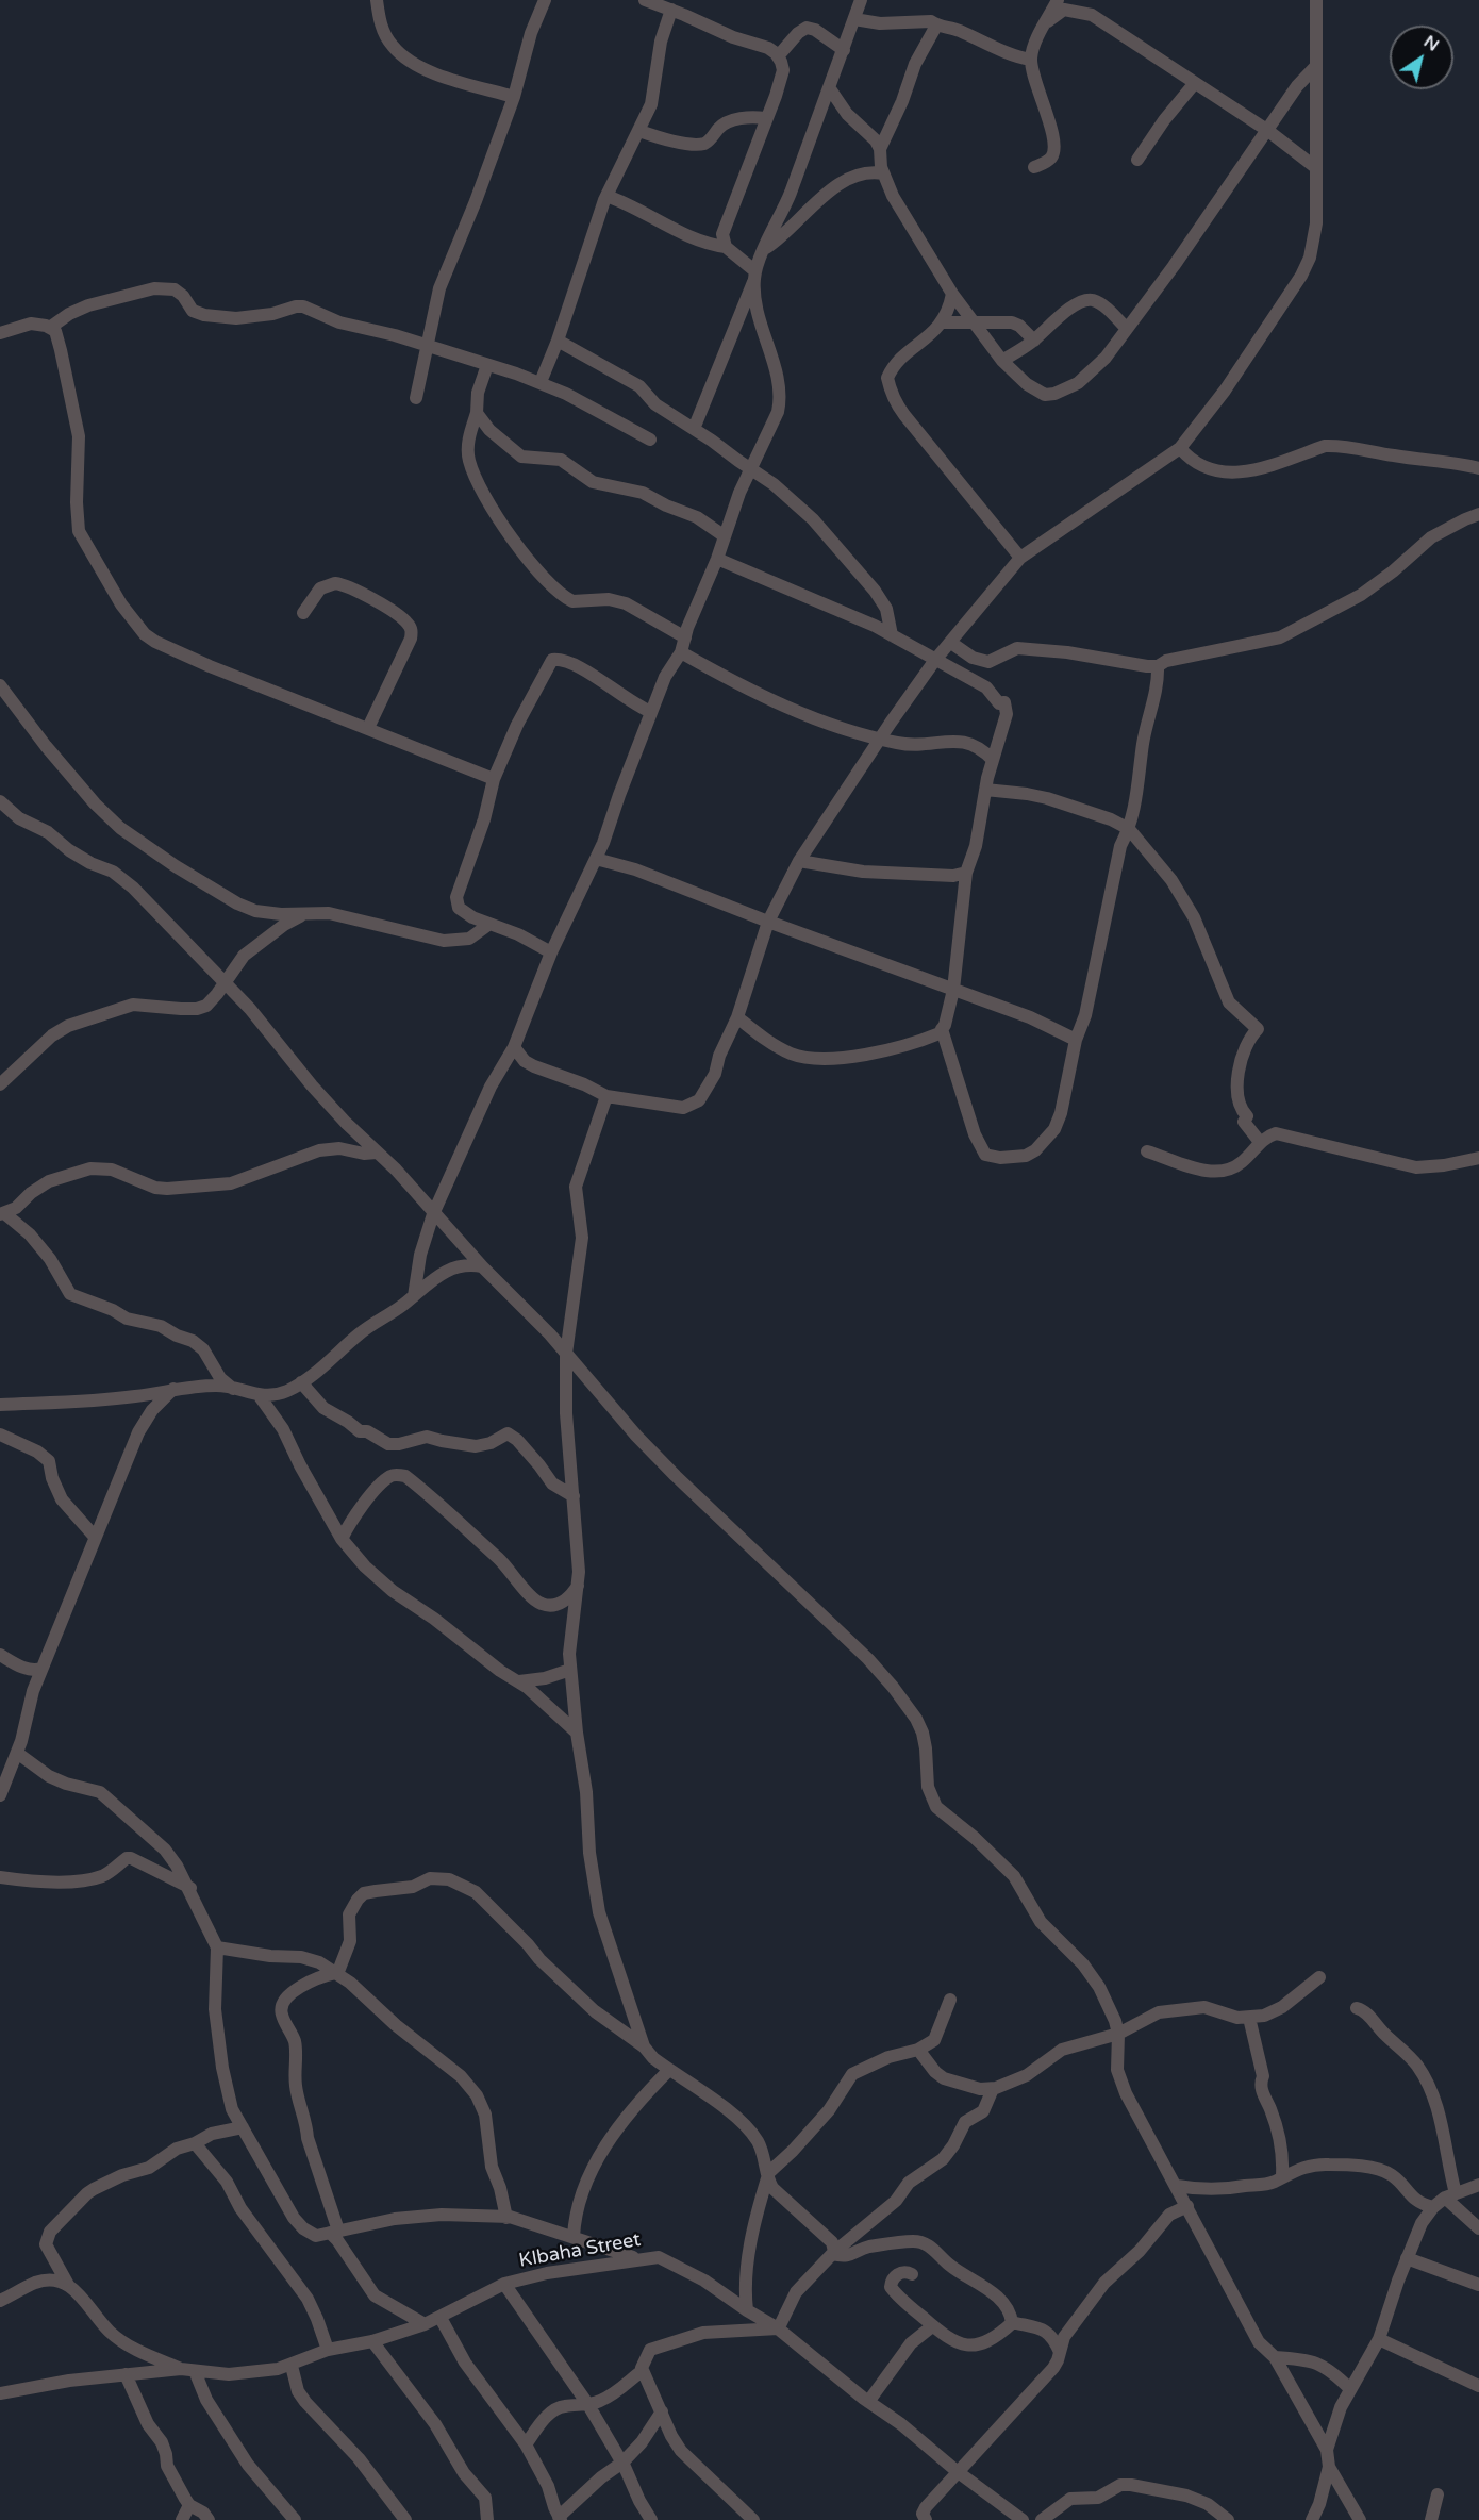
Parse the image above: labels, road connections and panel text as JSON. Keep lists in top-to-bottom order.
{
  "streets": {
    "street": ["KIbaha Street"]
  },
  "north": "top right"
}
